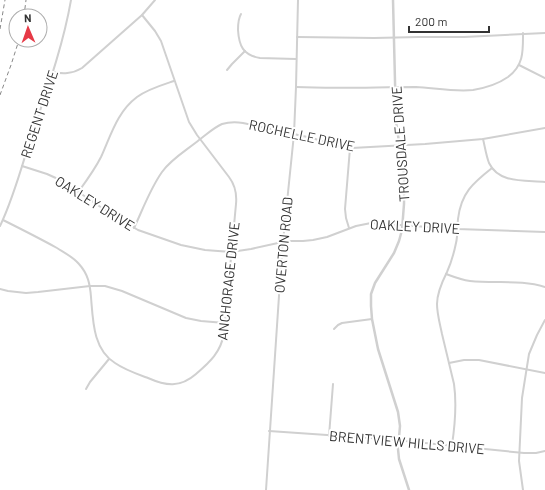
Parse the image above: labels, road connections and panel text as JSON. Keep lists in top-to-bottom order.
{
  "streets": {
    "street": [
      "REGENT DRIVE",
      "ROCHELLE DRIVE",
      "TROUSDALE DRIVE",
      "OAKLEY DRIVE",
      "OVERTON ROAD",
      "ANCHORAGE DRIVE",
      "BRENTVIEW HILLS DRIVE"
    ]
  },
  "crossings": [
    ["REGENT DRIVE", "OAKLEY DRIVE"],
    ["REGENT DRIVE", "ANCHORAGE DRIVE"],
    ["ROCHELLE DRIVE", "TROUSDALE DRIVE"],
    ["ROCHELLE DRIVE", "OAKLEY DRIVE"],
    ["ROCHELLE DRIVE", "OVERTON ROAD"],
    ["ROCHELLE DRIVE", "ANCHORAGE DRIVE"],
    ["TROUSDALE DRIVE", "OAKLEY DRIVE"],
    ["TROUSDALE DRIVE", "BRENTVIEW HILLS DRIVE"],
    ["OAKLEY DRIVE", "OVERTON ROAD"],
    ["OAKLEY DRIVE", "ANCHORAGE DRIVE"],
    ["OVERTON ROAD", "BRENTVIEW HILLS DRIVE"]
  ],
  "scale_bar": "200 m",
  "north": "top"
}
